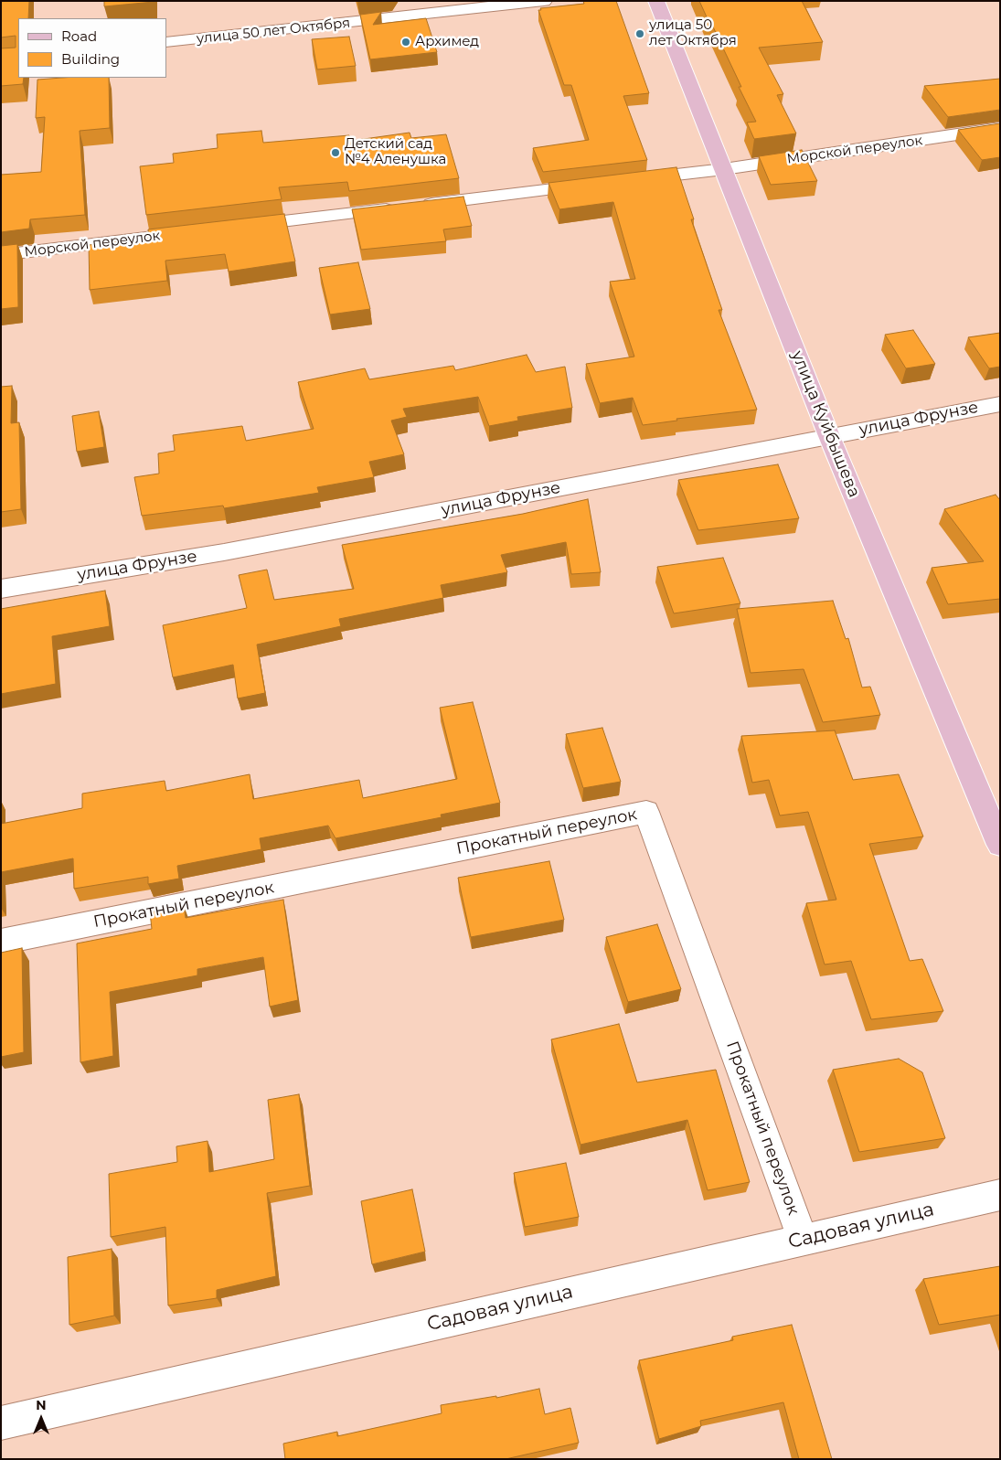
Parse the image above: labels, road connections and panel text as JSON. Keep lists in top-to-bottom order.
{
  "streets": {
    "main road": ["улица Куйбышева"],
    "street": [
      "улица 50 лет Октября",
      "Морской переулок",
      "улица Фрунзе",
      "Прокатный переулок",
      "Садовая улица"
    ]
  },
  "crossings": [
    ["Морской переулок", "улица Куйбышева"],
    ["улица Фрунзе", "улица Куйбышева"],
    ["Прокатный переулок", "Садовая улица"]
  ],
  "places": ["улица 50 лет Октября", "Архимед", "Детский сад №4 Аленушка"],
  "legend": ["Road", "Building"],
  "north": "top"
}
